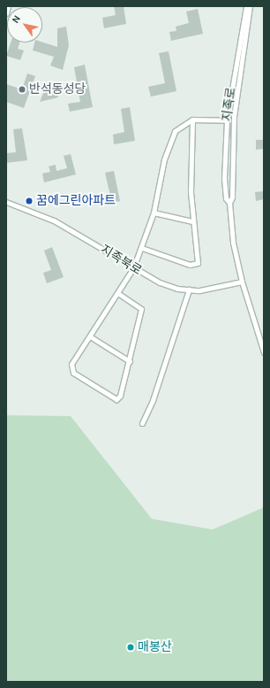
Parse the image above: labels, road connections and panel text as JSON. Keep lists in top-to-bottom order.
{
  "streets": {
    "street": ["지족로", "지족북로"]
  },
  "crossings": [
    ["지족로", "지족북로"]
  ],
  "places": ["반석동성당", "꿈에그린아파트", "매봉산"],
  "north": "top left"
}
